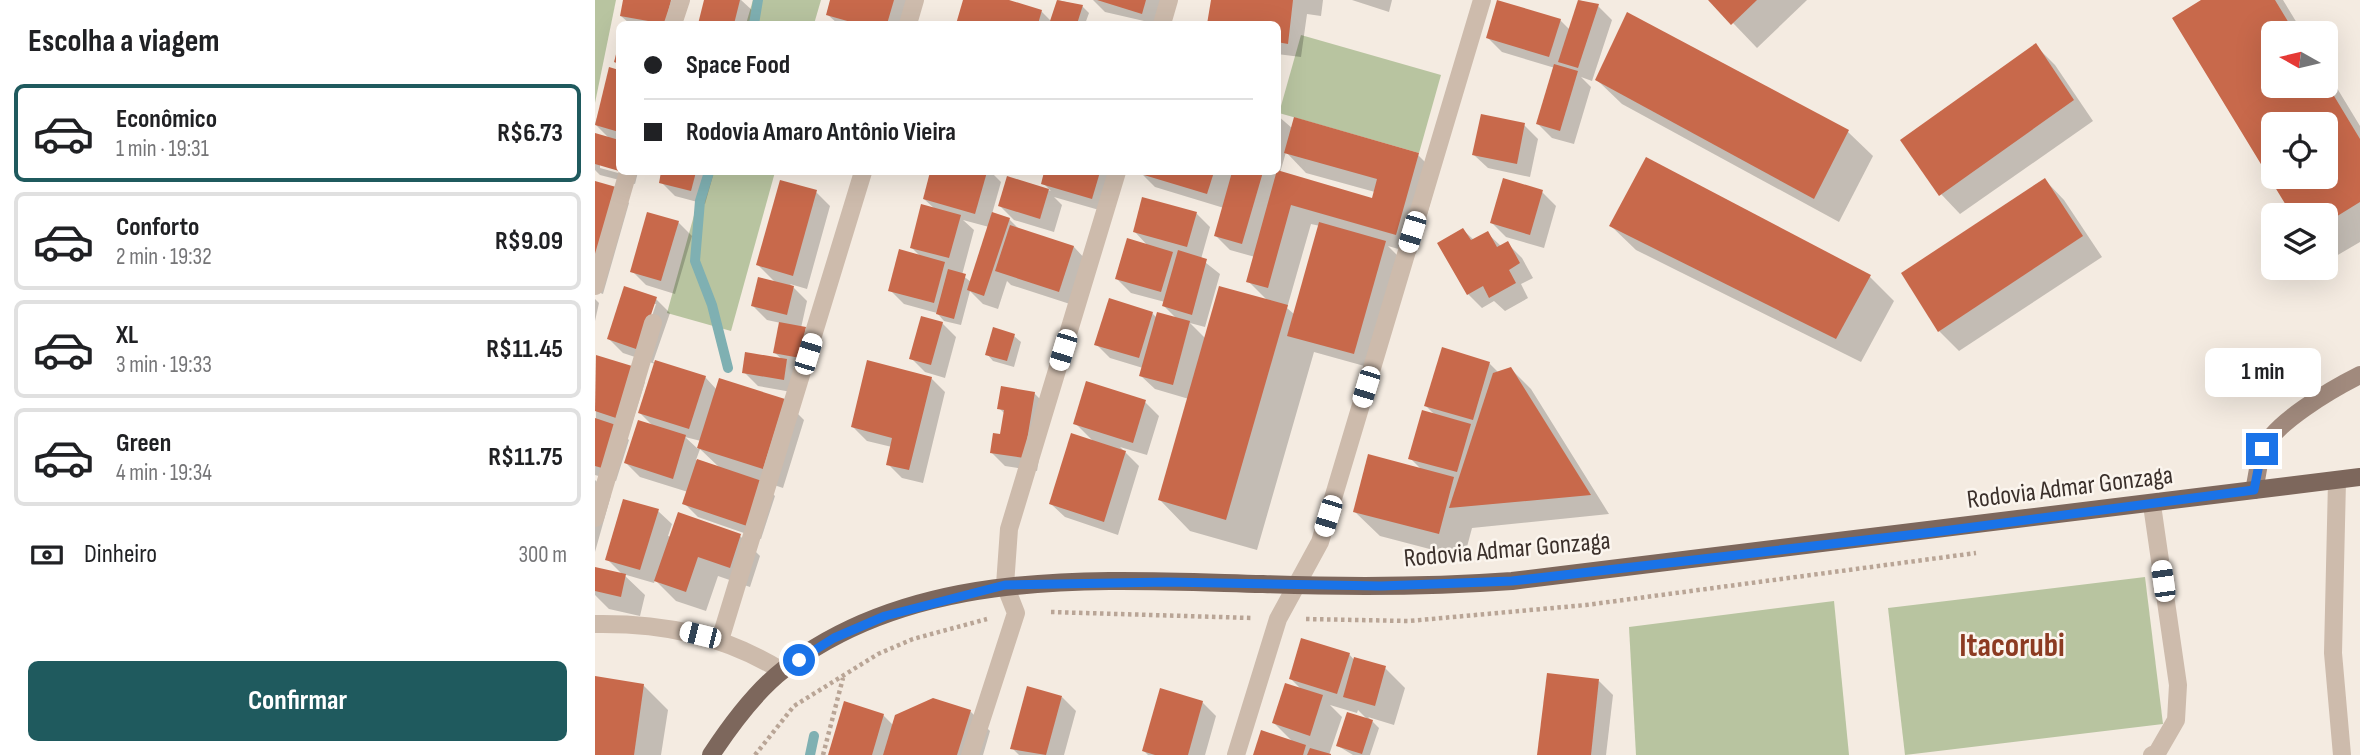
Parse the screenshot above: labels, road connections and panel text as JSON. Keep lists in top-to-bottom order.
{
  "streets": {
    "main road": ["Rodovia Admar Gonzaga"]
  },
  "districts": ["Itacorubi"],
  "north": "left",
  "page": {
    "heading": "Escolha a viagem",
    "banner": ["Space Food", "Rodovia Amaro Antônio Vieira"],
    "list": [
      {
        "name": "Econômico",
        "note": "1 min · 19:31",
        "value": "R$6.73"
      },
      {
        "name": "Conforto",
        "note": "2 min · 19:32",
        "value": "R$9.09"
      },
      {
        "name": "XL",
        "note": "3 min · 19:33",
        "value": "R$11.45"
      },
      {
        "name": "Green",
        "note": "4 min · 19:34",
        "value": "R$11.75"
      }
    ],
    "bubble": "1 min",
    "pay": ["Dinheiro", "300 m"],
    "buttons": "Confirmar"
  }
}
